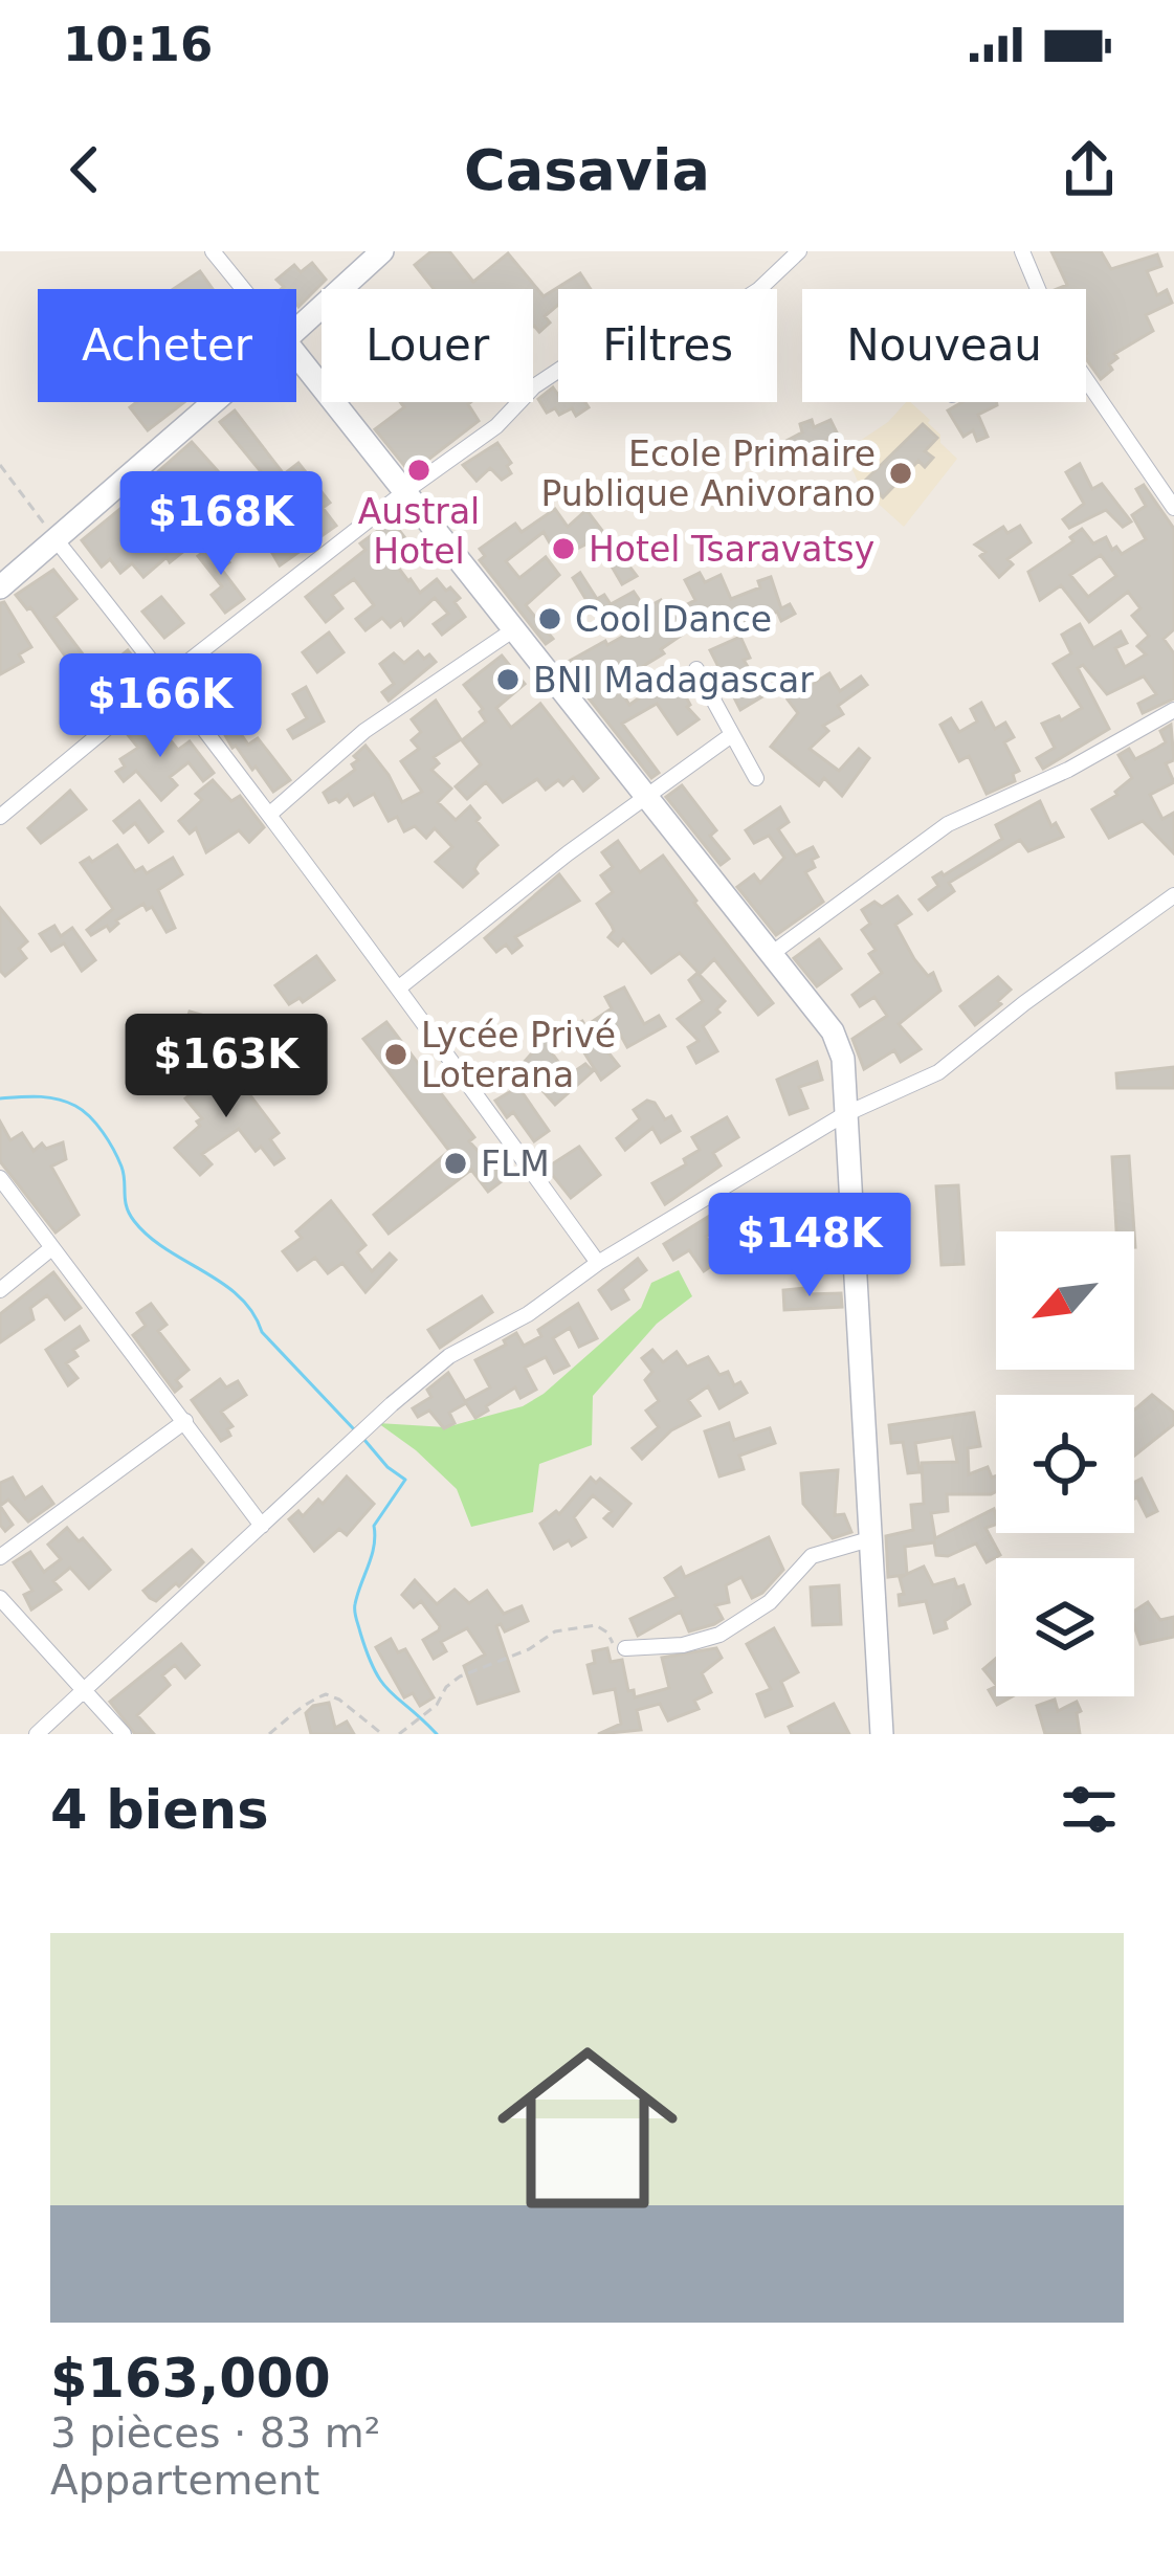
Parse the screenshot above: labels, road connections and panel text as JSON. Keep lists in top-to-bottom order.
{
  "places": [
    "Austral Hotel",
    "Ecole Primaire Publique Anivorano",
    "Hotel Tsaravatsy",
    "Cool Dance",
    "BNI Madagascar",
    "Lycée Privé Loterana",
    "FLM"
  ],
  "north": "bottom left",
  "page": {
    "status": "10:16",
    "header": "Casavia",
    "chip": [
      "Acheter",
      "Louer",
      "Filtres",
      "Nouveau"
    ],
    "price": [
      "$168K",
      "$166K",
      "$163K",
      "$148K"
    ],
    "heading": "4 biens",
    "list": [
      {
        "name": "$163,000",
        "note": "3 pièces · 83 m² · Appartement"
      }
    ]
  }
}
